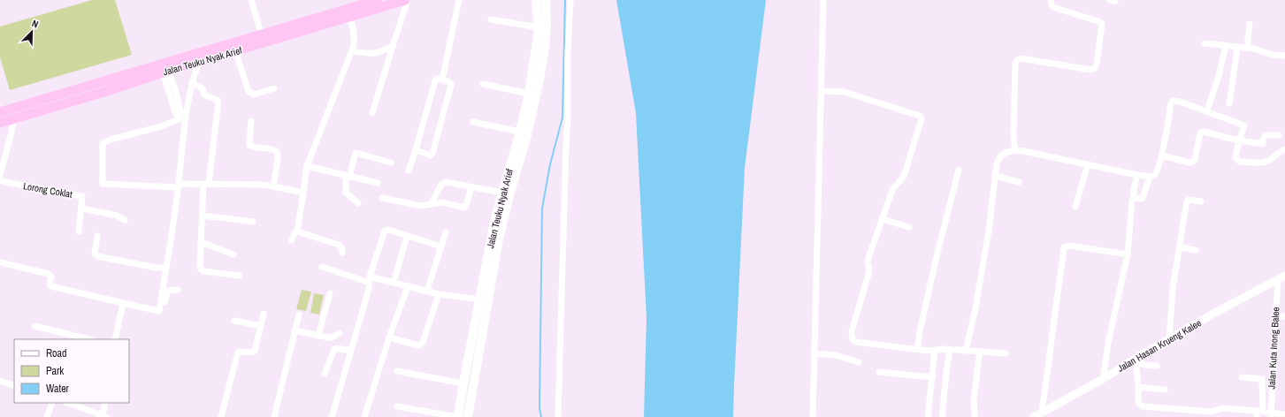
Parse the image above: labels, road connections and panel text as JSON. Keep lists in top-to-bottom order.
{
  "streets": {
    "highway": ["Jalan Teuku Nyak Arief"],
    "street": ["Lorong Coklat", "Jalan Hasan Krueng Kalee", "Jalan Kuta Inong Balee"]
  },
  "crossings": [
    ["Jalan Hasan Krueng Kalee", "Jalan Kuta Inong Balee"]
  ],
  "legend": ["Road", "Park", "Water"],
  "north": "top right"
}
